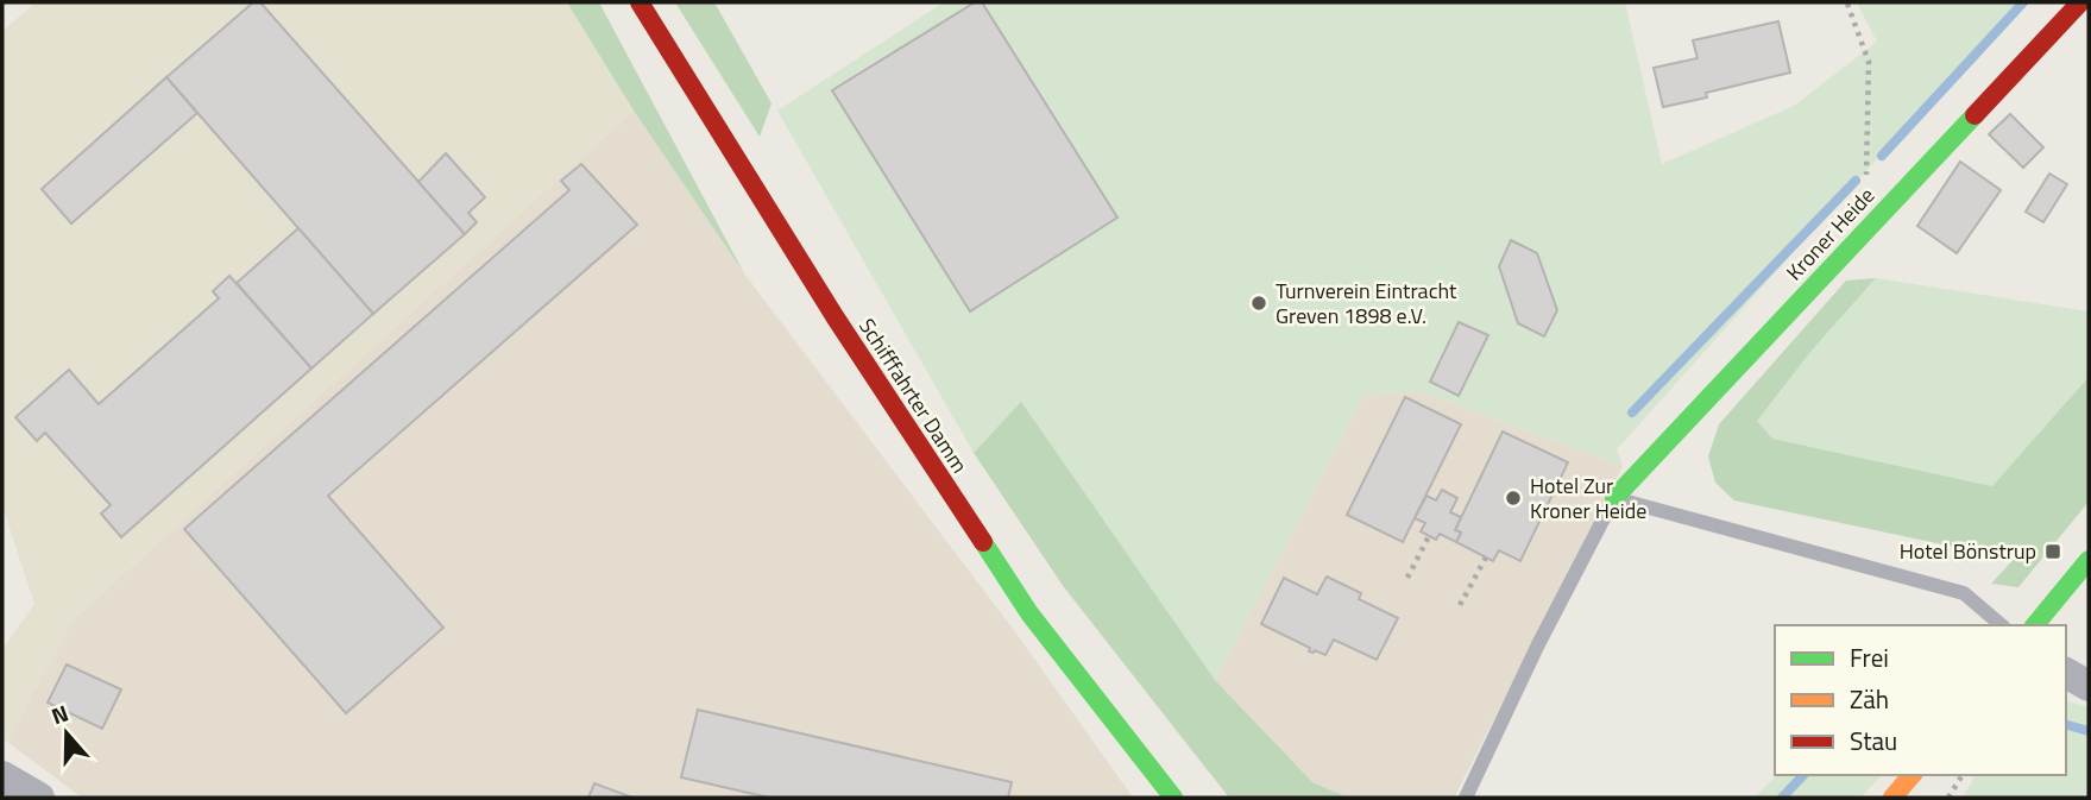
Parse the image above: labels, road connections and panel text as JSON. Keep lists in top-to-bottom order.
{
  "streets": {
    "main road": ["Kroner Heide", "Schifffahrter Damm"]
  },
  "places": {
    "other": ["Turnverein Eintracht Greven 1898 e.V.", "Hotel Zur Kroner Heide"],
    "transit": ["Hotel Bönstrup"]
  },
  "legend": ["Frei", "Zäh", "Stau"],
  "north": "top"
}
